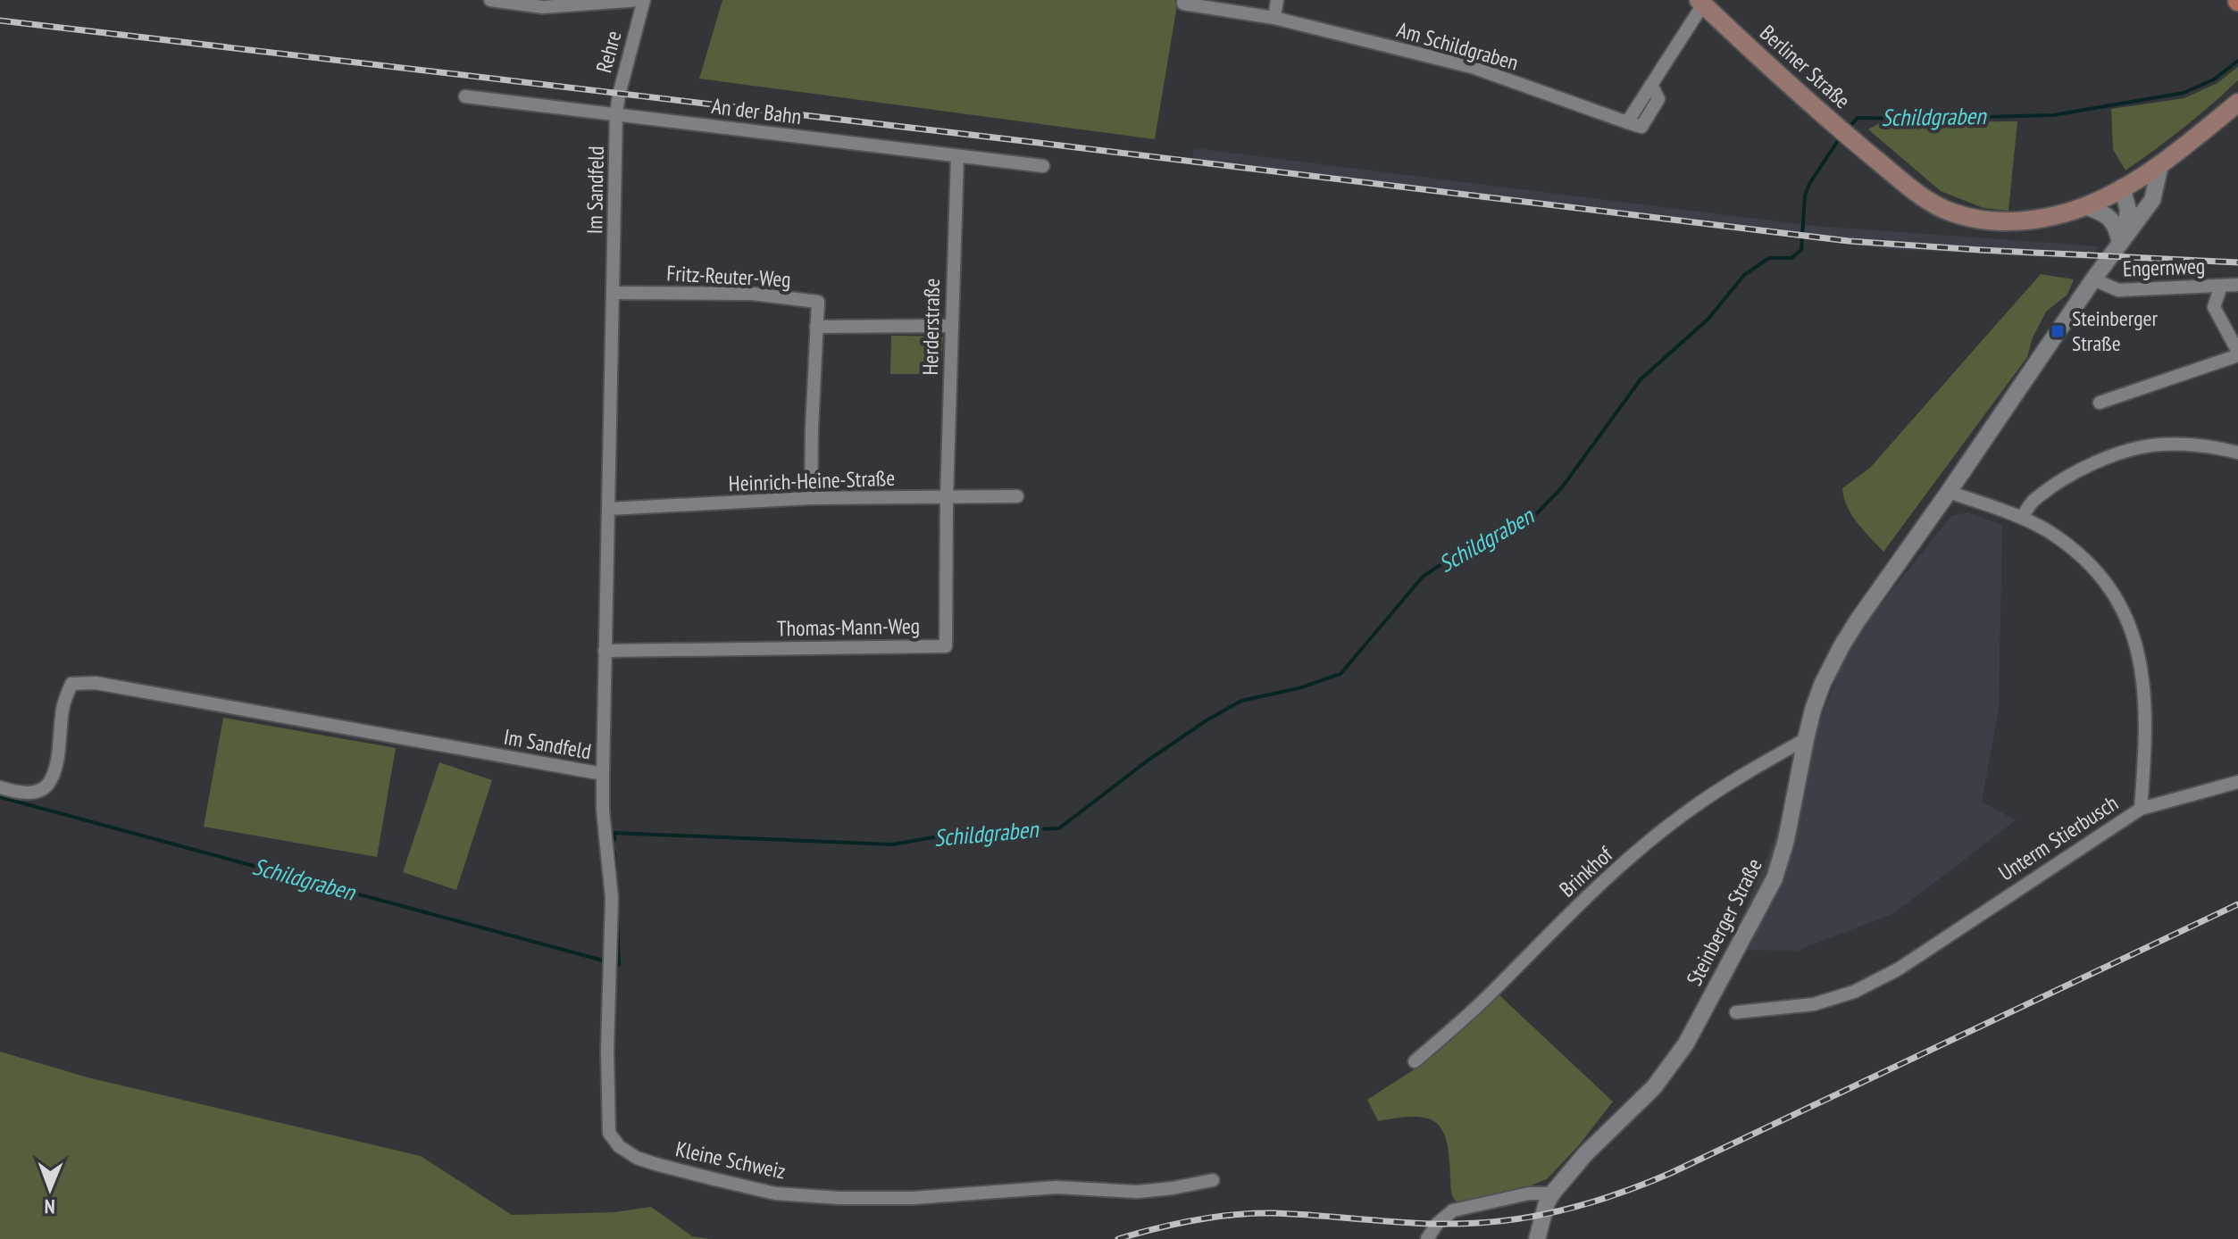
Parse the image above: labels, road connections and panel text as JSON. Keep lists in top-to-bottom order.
{
  "streets": {
    "main road": ["Berliner Straße"],
    "street": [
      "Am Schildgraben",
      "Rehre",
      "An der Bahn",
      "Im Sandfeld",
      "Engernweg",
      "Fritz-Reuter-Weg",
      "Herderstraße",
      "Heinrich-Heine-Straße",
      "Thomas-Mann-Weg",
      "Unterm Stierbusch",
      "Brinkhof",
      "Steinberger Straße",
      "Kleine Schweiz"
    ]
  },
  "crossings": [
    ["Am Schildgraben", "Berliner Straße"],
    ["Rehre", "An der Bahn"],
    ["Rehre", "Im Sandfeld"],
    ["Berliner Straße", "Steinberger Straße"],
    ["An der Bahn", "Im Sandfeld"],
    ["An der Bahn", "Herderstraße"],
    ["Im Sandfeld", "Fritz-Reuter-Weg"],
    ["Im Sandfeld", "Heinrich-Heine-Straße"],
    ["Im Sandfeld", "Thomas-Mann-Weg"],
    ["Im Sandfeld", "Kleine Schweiz"],
    ["Engernweg", "Steinberger Straße"],
    ["Fritz-Reuter-Weg", "Heinrich-Heine-Straße"],
    ["Herderstraße", "Heinrich-Heine-Straße"],
    ["Herderstraße", "Thomas-Mann-Weg"],
    ["Heinrich-Heine-Straße", "Thomas-Mann-Weg"],
    ["Unterm Stierbusch", "Steinberger Straße"],
    ["Brinkhof", "Steinberger Straße"]
  ],
  "water": ["Schildgraben"],
  "places": {
    "transit": ["Steinberger Straße"]
  },
  "north": "bottom"
}
